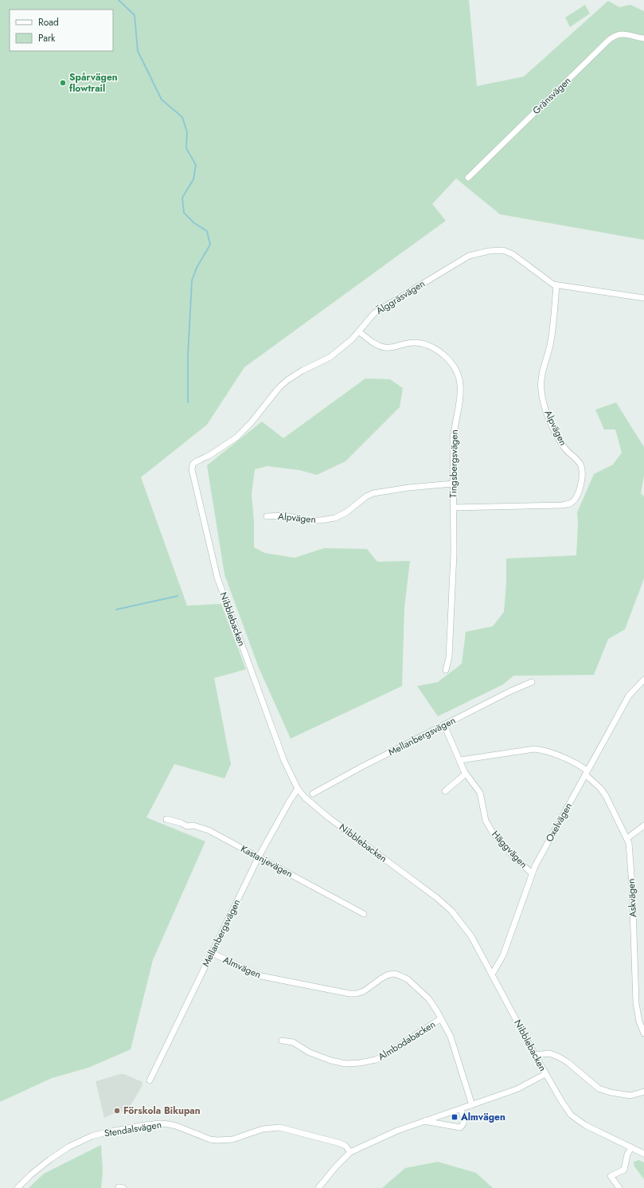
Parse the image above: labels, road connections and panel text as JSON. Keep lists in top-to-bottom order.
{
  "streets": {
    "street": [
      "Gränsvägen",
      "Älggräsvägen",
      "Alpvägen",
      "Tingsbergsvägen",
      "Nibblebacken",
      "Mellanbergsvägen",
      "Oxelvägen",
      "Häggvägen",
      "Kastanjevägen",
      "Askvägen",
      "Almvägen",
      "Almbodabacken",
      "Stendalsvägen"
    ]
  },
  "crossings": [
    ["Älggräsvägen", "Alpvägen"],
    ["Älggräsvägen", "Tingsbergsvägen"],
    ["Älggräsvägen", "Nibblebacken"],
    ["Alpvägen", "Tingsbergsvägen"],
    ["Nibblebacken", "Mellanbergsvägen"],
    ["Nibblebacken", "Oxelvägen"],
    ["Mellanbergsvägen", "Häggvägen"],
    ["Mellanbergsvägen", "Kastanjevägen"],
    ["Mellanbergsvägen", "Almvägen"],
    ["Oxelvägen", "Häggvägen"],
    ["Oxelvägen", "Askvägen"],
    ["Häggvägen", "Askvägen"],
    ["Almvägen", "Almbodabacken"]
  ],
  "places": {
    "other": ["Spårvägen flowtrail", "Förskola Bikupan"],
    "transit": ["Almvägen"]
  },
  "legend": ["Road", "Park"]
}
